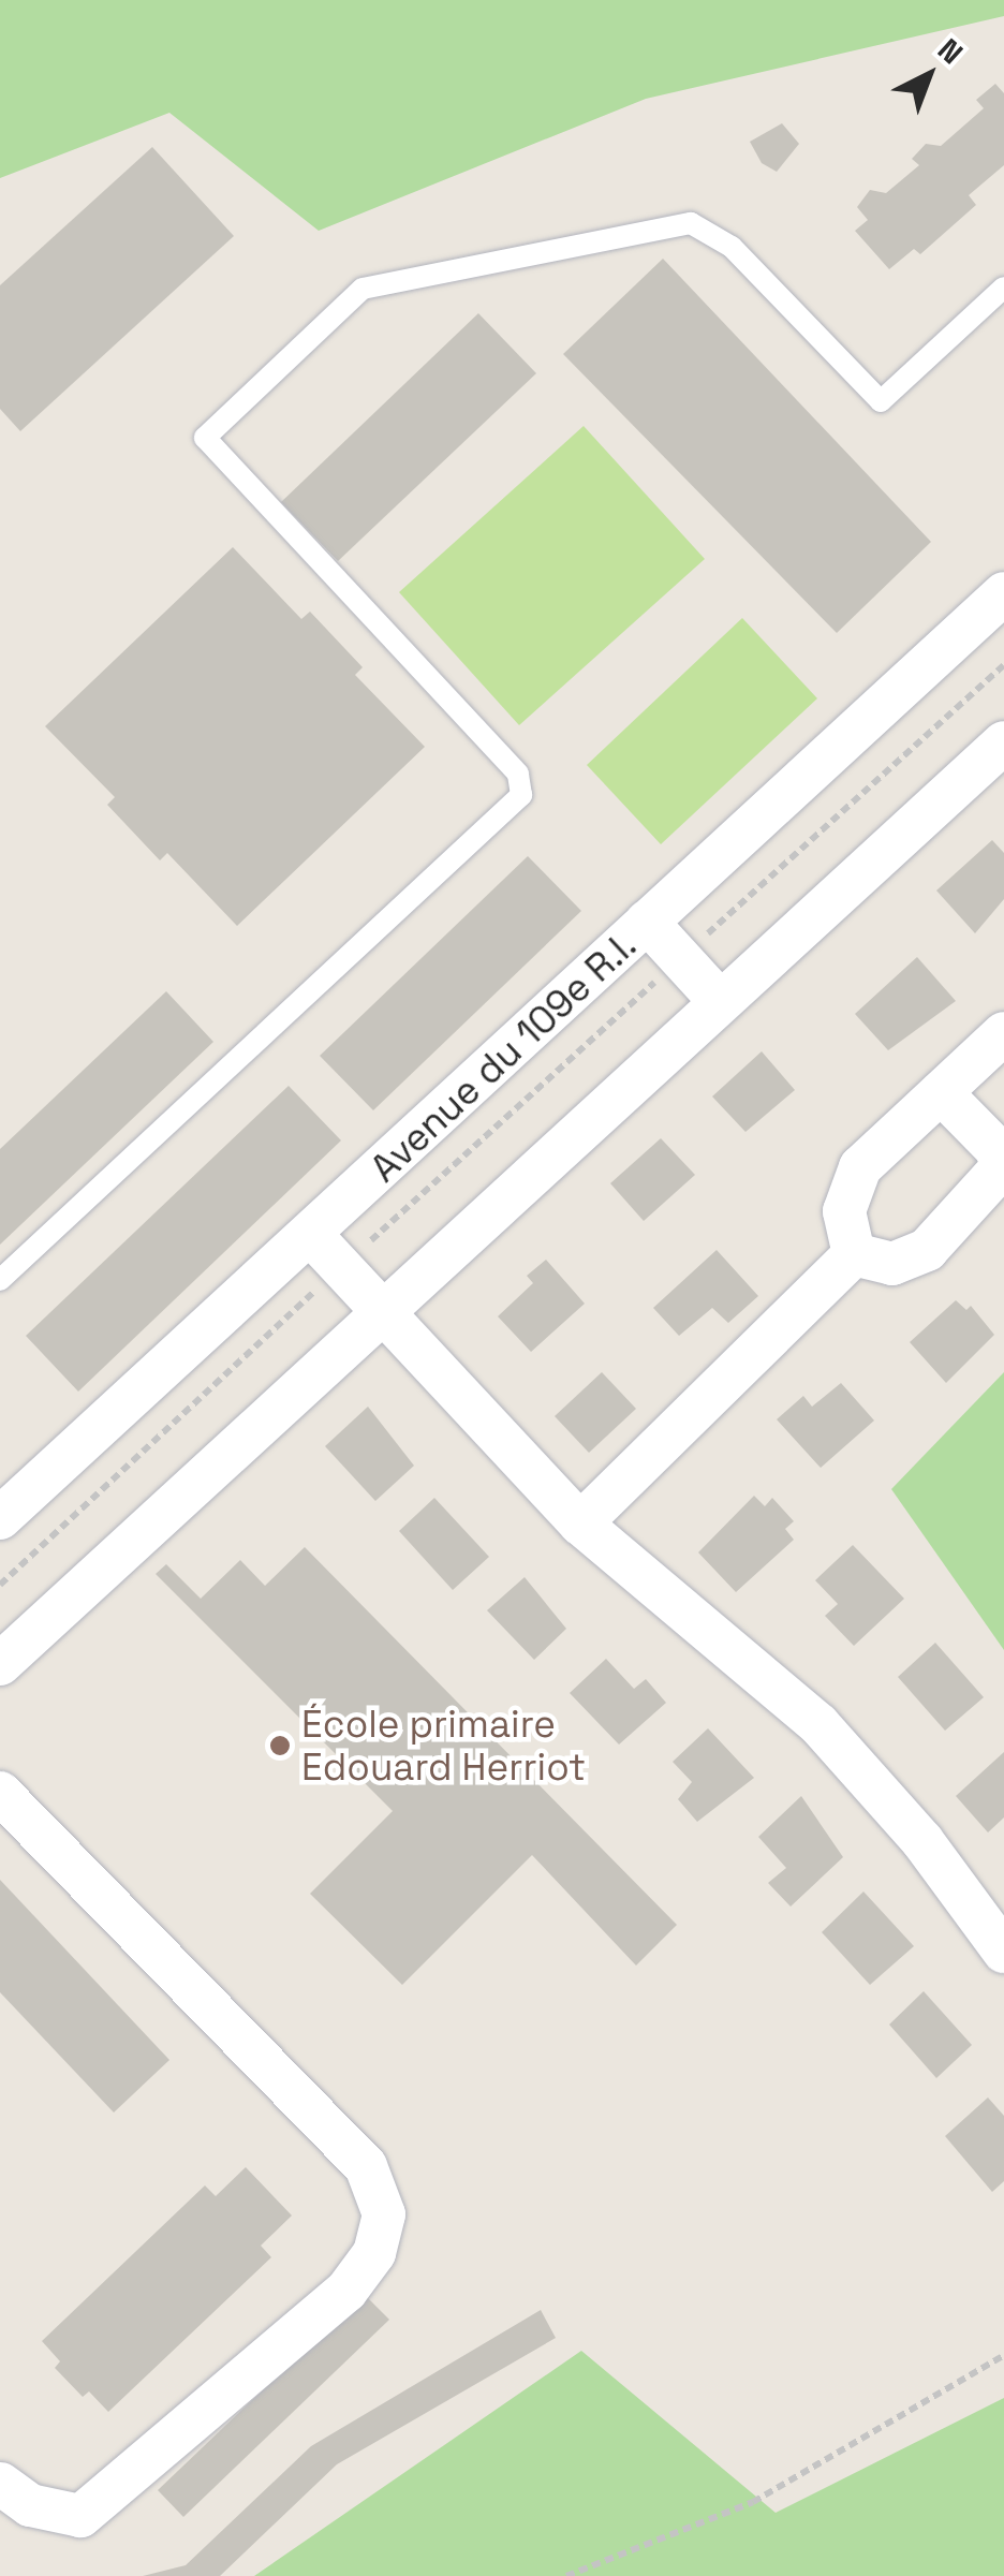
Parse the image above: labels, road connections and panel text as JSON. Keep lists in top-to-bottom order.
{
  "streets": {
    "street": ["Avenue du 109e R.I."]
  },
  "places": ["École primaire Edouard Herriot"],
  "north": "top right"
}
